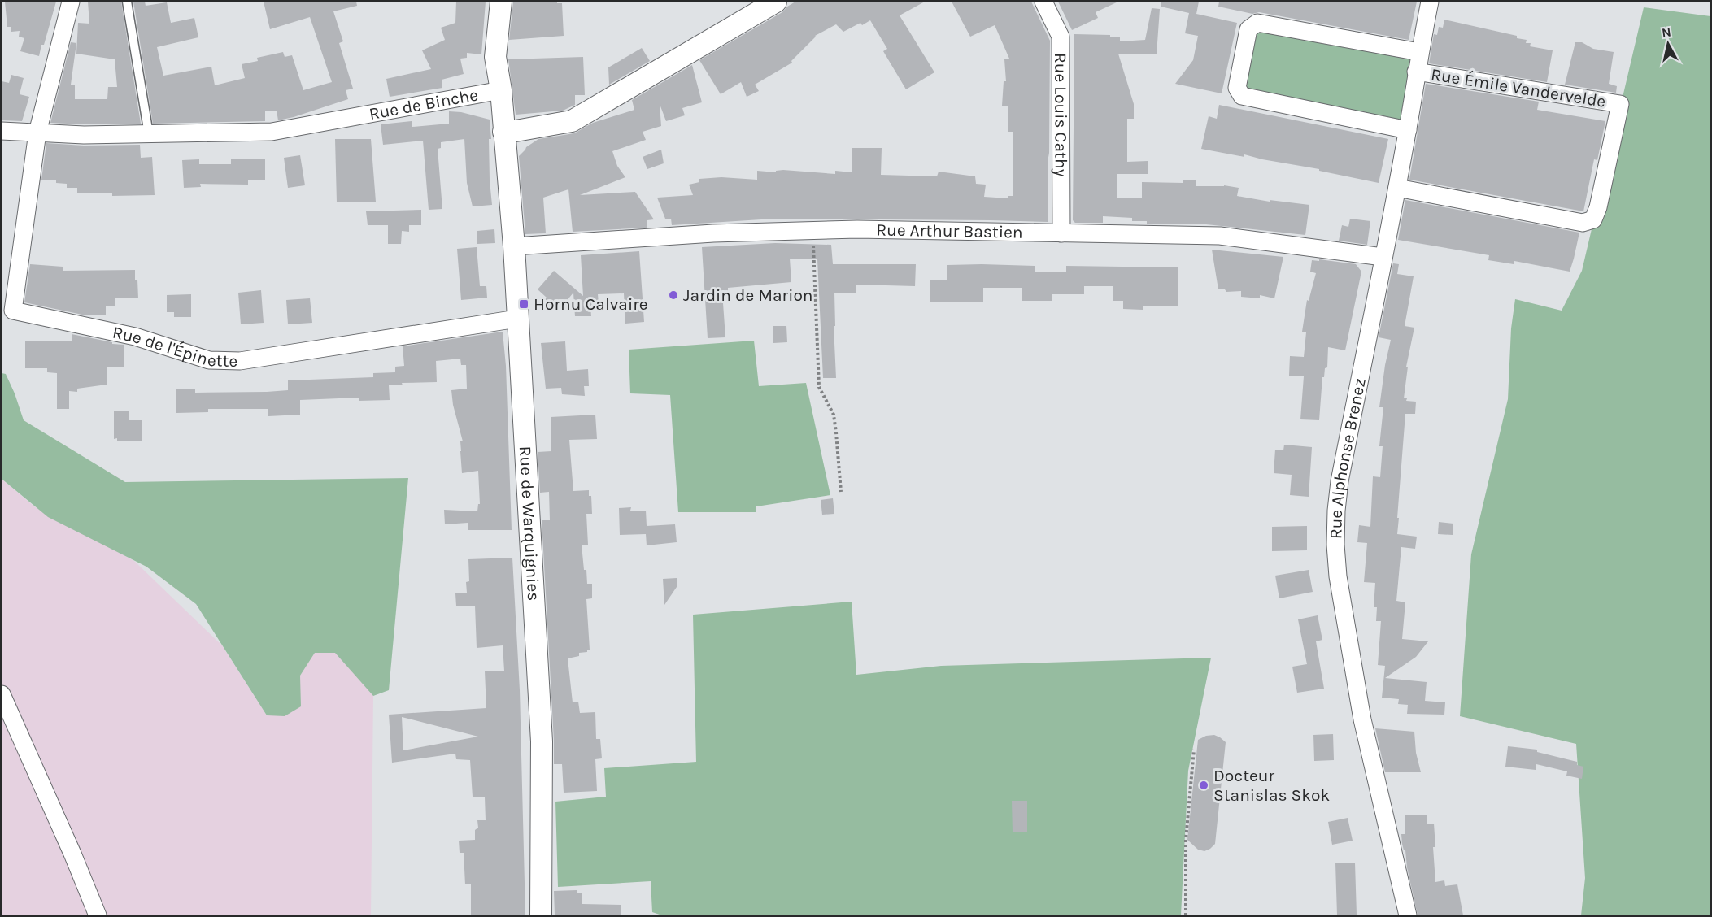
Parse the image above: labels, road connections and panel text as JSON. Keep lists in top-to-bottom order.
{
  "streets": {
    "street": [
      "Rue Émile Vandervelde",
      "Rue de Binche",
      "Rue Louis Cathy",
      "Rue Arthur Bastien",
      "Rue de l'Épinette",
      "Rue Alphonse Brenez",
      "Rue de Warquignies"
    ]
  },
  "crossings": [
    ["Rue Émile Vandervelde", "Rue Alphonse Brenez"],
    ["Rue de Binche", "Rue de l'Épinette"],
    ["Rue de Binche", "Rue de Warquignies"],
    ["Rue Louis Cathy", "Rue Arthur Bastien"],
    ["Rue Arthur Bastien", "Rue Alphonse Brenez"],
    ["Rue Arthur Bastien", "Rue de Warquignies"],
    ["Rue de l'Épinette", "Rue de Warquignies"]
  ],
  "places": {
    "other": ["Jardin de Marion", "Docteur Stanislas Skok"],
    "transit": ["Hornu Calvaire"]
  },
  "north": "top"
}
